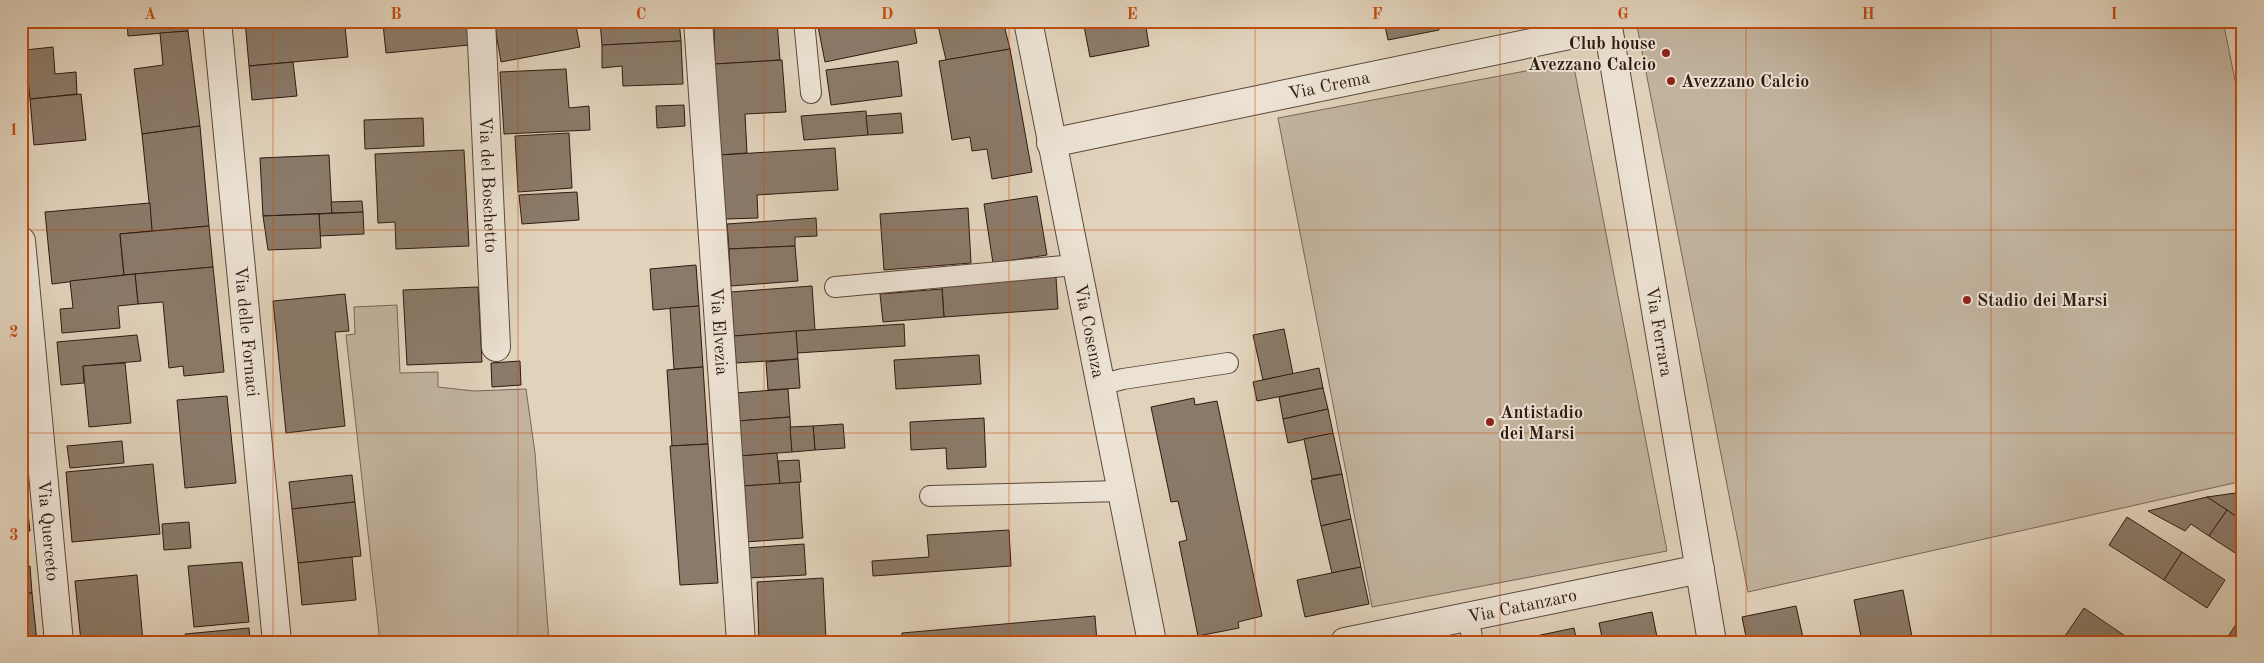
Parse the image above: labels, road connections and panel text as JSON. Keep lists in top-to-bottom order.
{
  "streets": {
    "street": [
      "Via Crema",
      "Via del Boschetto",
      "Via delle Fornaci",
      "Via Ferrara",
      "Via Elvezia",
      "Via Cosenza",
      "Via Querceto",
      "Via Catanzaro"
    ]
  },
  "crossings": [
    ["Via Crema", "Via Ferrara"],
    ["Via Crema", "Via Cosenza"],
    ["Via Ferrara", "Via Catanzaro"]
  ],
  "places": [
    "Club house Avezzano Calcio",
    "Avezzano Calcio",
    "Stadio dei Marsi",
    "Antistadio dei Marsi"
  ],
  "grid": {
    "columns": [
      "A",
      "B",
      "C",
      "D",
      "E",
      "F",
      "G",
      "H",
      "I"
    ],
    "rows": ["1", "2", "3"]
  }
}
